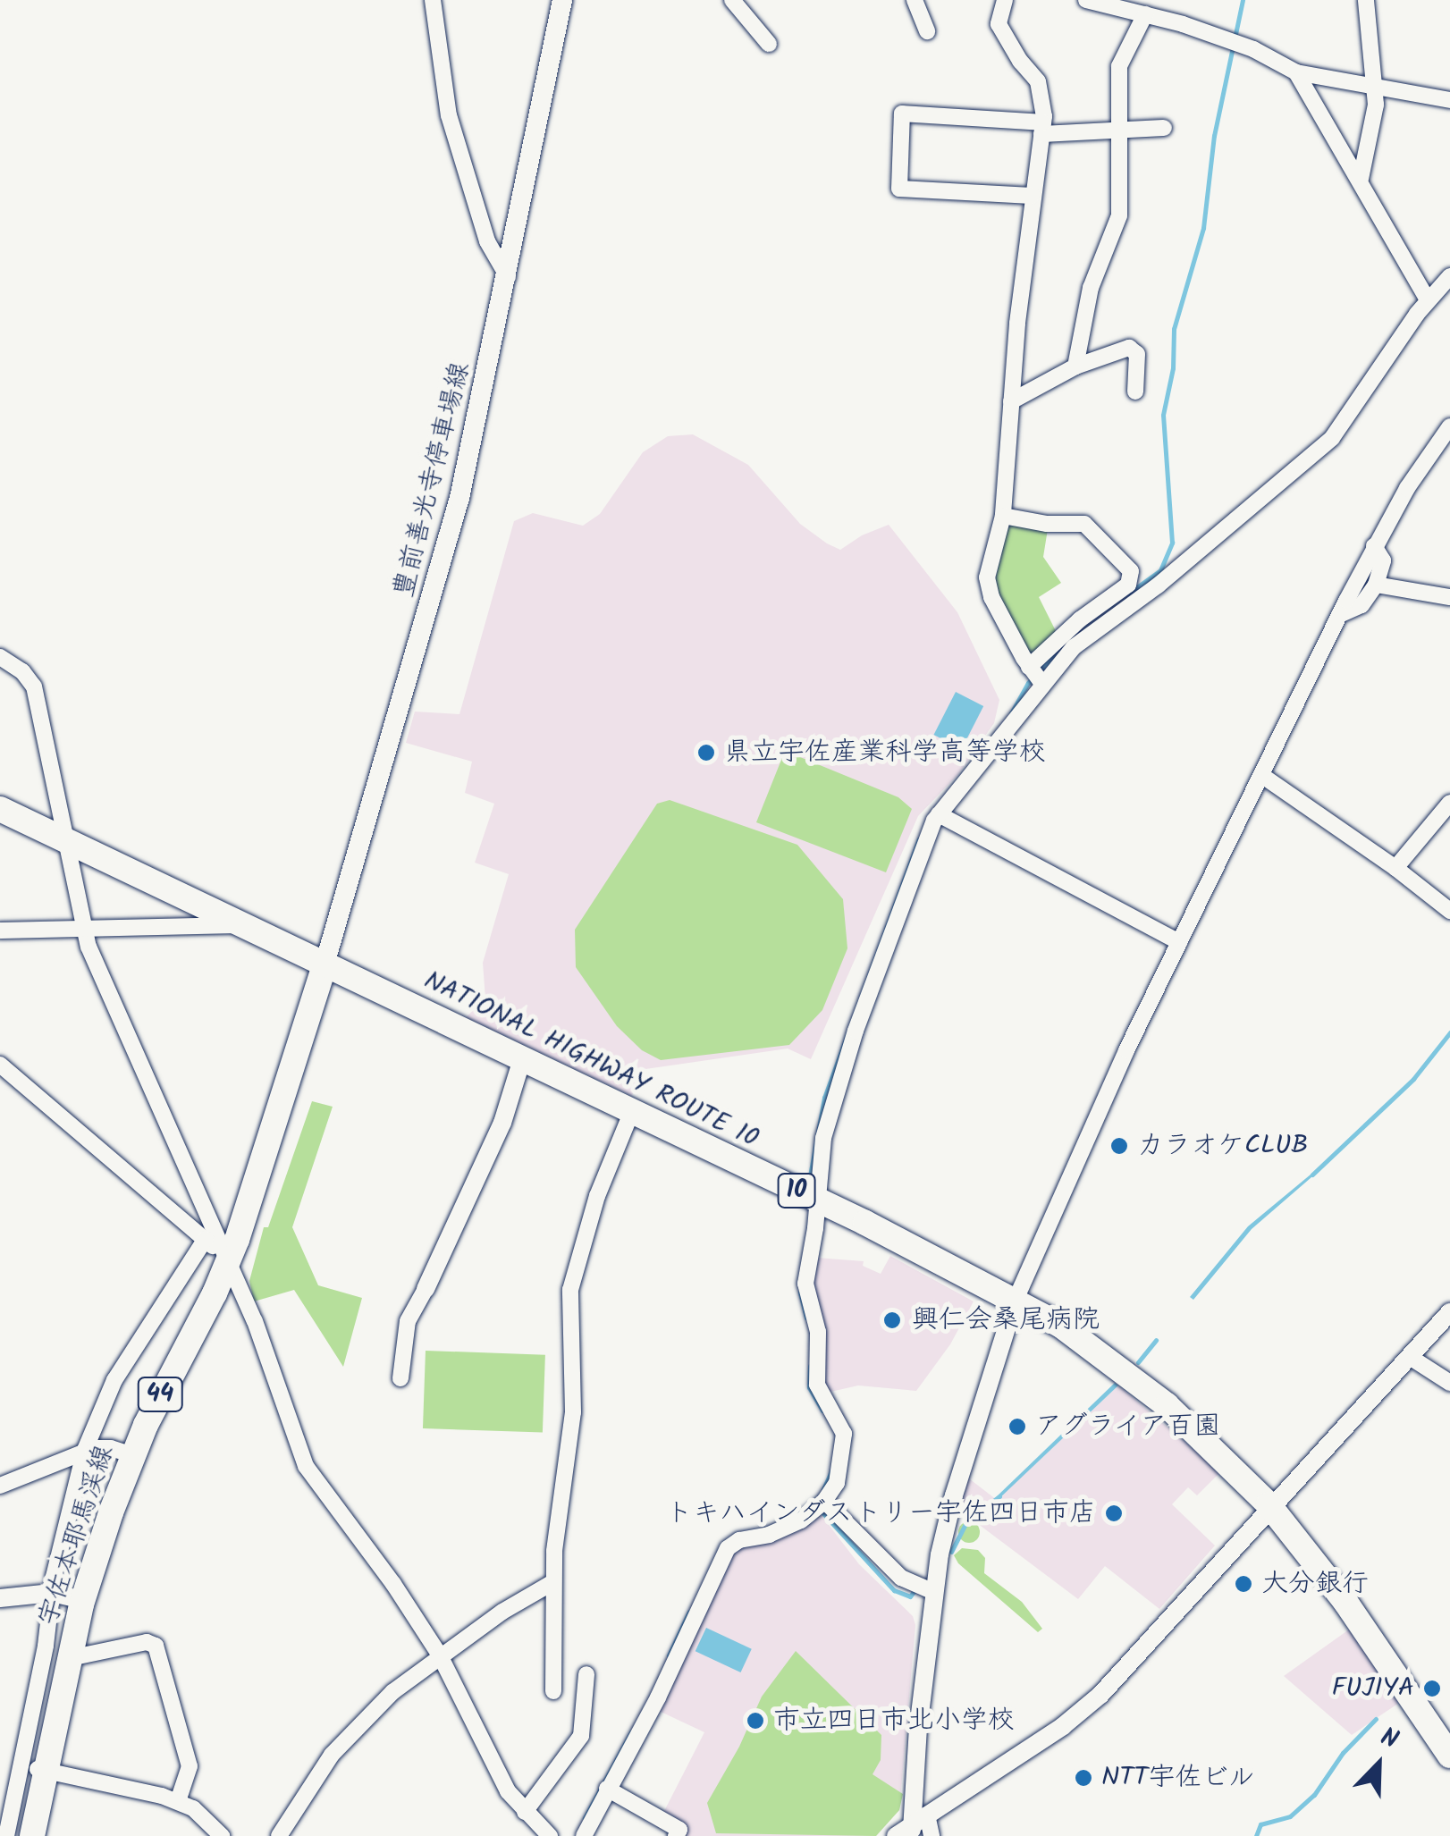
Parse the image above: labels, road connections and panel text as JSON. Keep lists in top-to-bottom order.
{
  "streets": {
    "main road": [
      "豊前善光寺停車場線",
      "NATIONAL HIGHWAY ROUTE 10",
      "10",
      "44",
      "宇佐本耶馬渓線"
    ]
  },
  "crossings": [
    ["豊前善光寺停車場線", "NATIONAL HIGHWAY ROUTE 10"],
    ["豊前善光寺停車場線", "宇佐本耶馬渓線"],
    ["NATIONAL HIGHWAY ROUTE 10", "宇佐本耶馬渓線"],
    ["44", "宇佐本耶馬渓線"]
  ],
  "places": [
    "県立宇佐産業科学高等学校",
    "カラオケCLUB",
    "興仁会桑尾病院",
    "アグライア百園",
    "トキハインダストリー宇佐四日市店",
    "大分銀行",
    "FUJIYA",
    "市立四日市北小学校",
    "NTT宇佐ビル"
  ],
  "north": "top right"
}
